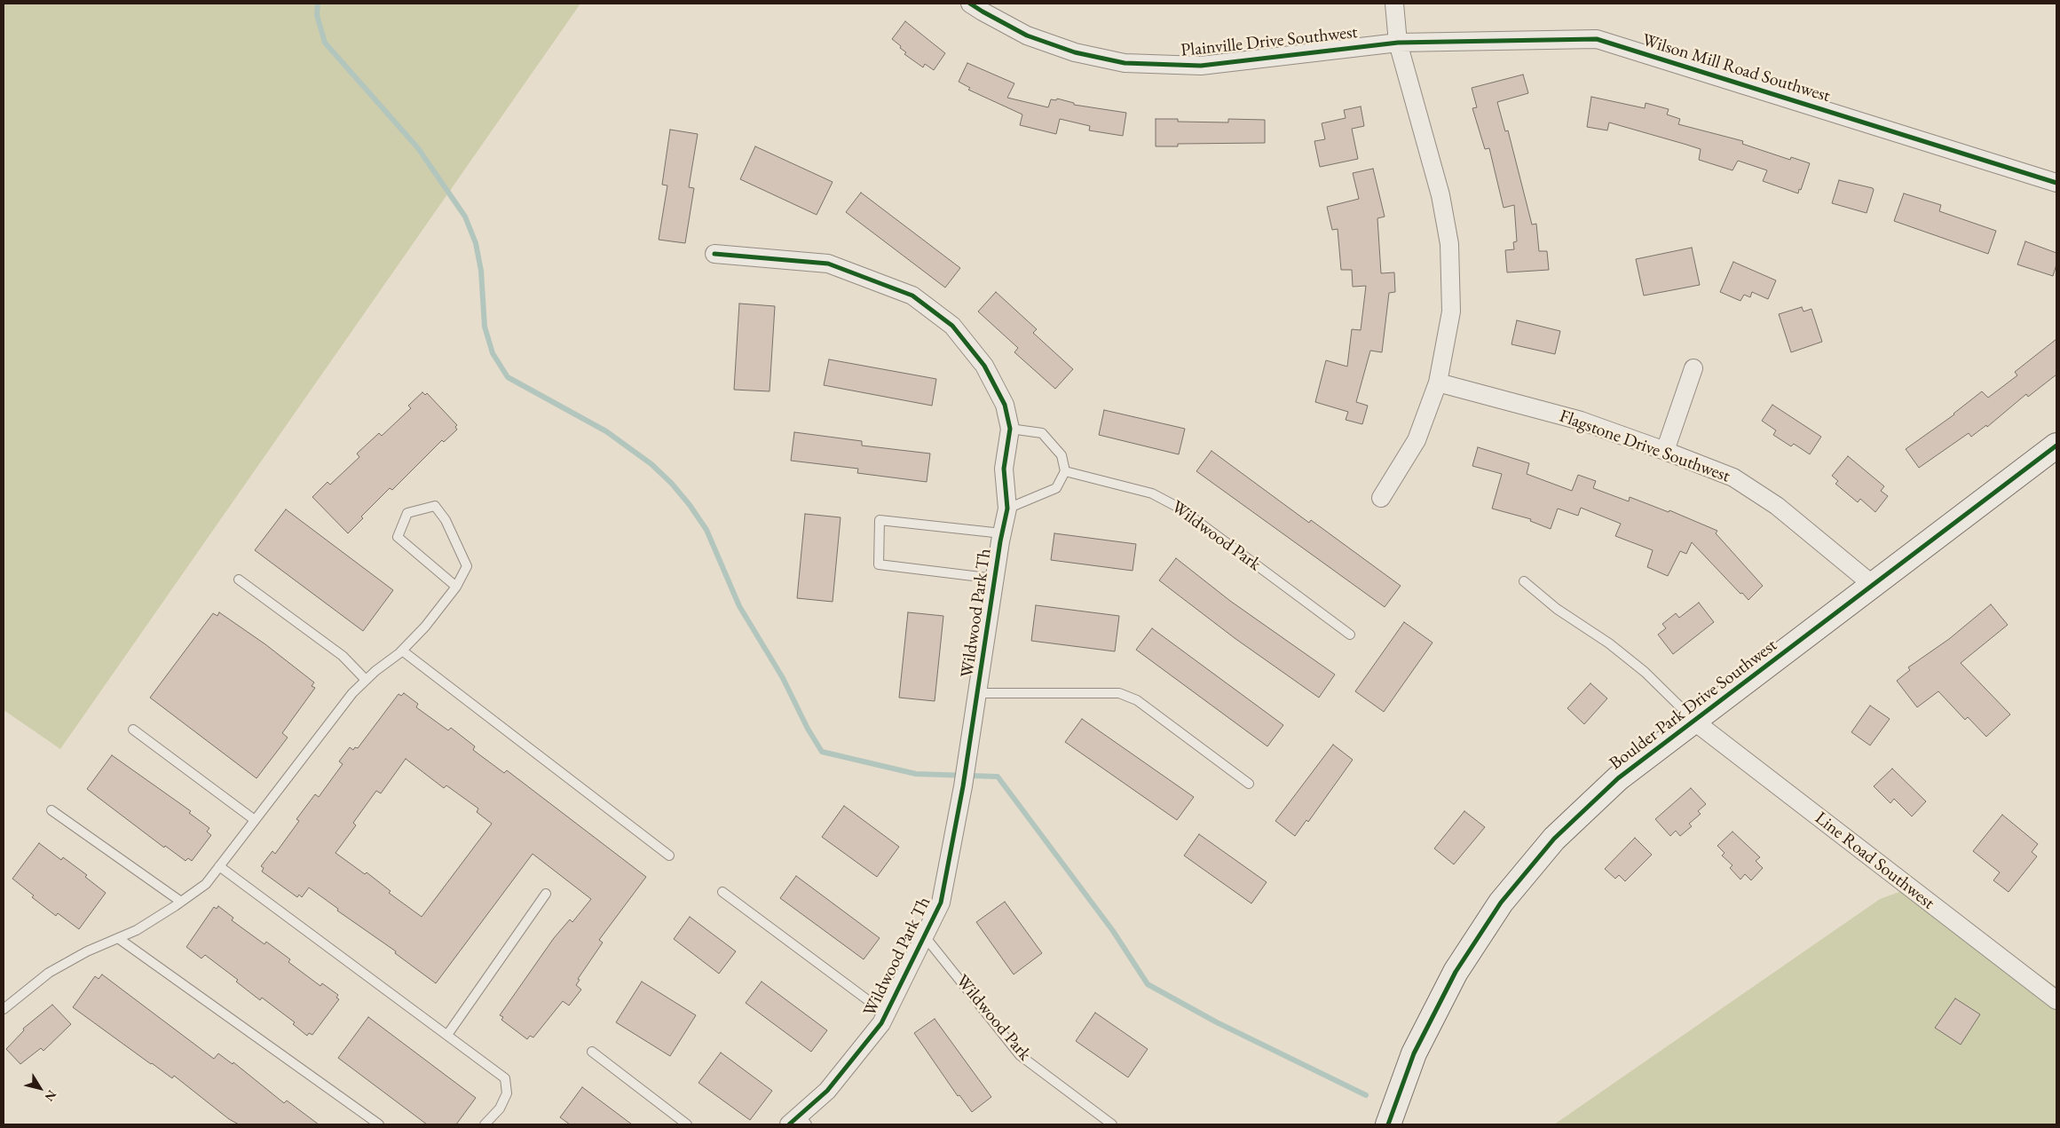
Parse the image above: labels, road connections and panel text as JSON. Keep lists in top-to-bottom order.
{
  "streets": {
    "street": [
      "Plainville Drive Southwest",
      "Wilson Mill Road Southwest",
      "Flagstone Drive Southwest",
      "Wildwood Park Th",
      "Boulder Park Drive Southwest",
      "Line Road Southwest"
    ],
    "lane": ["Wildwood Park"]
  },
  "crossings": [
    ["Plainville Drive Southwest", "Wilson Mill Road Southwest"],
    ["Flagstone Drive Southwest", "Boulder Park Drive Southwest"],
    ["Wildwood Park", "Wildwood Park Th"],
    ["Boulder Park Drive Southwest", "Line Road Southwest"]
  ],
  "north": "bottom right"
}
